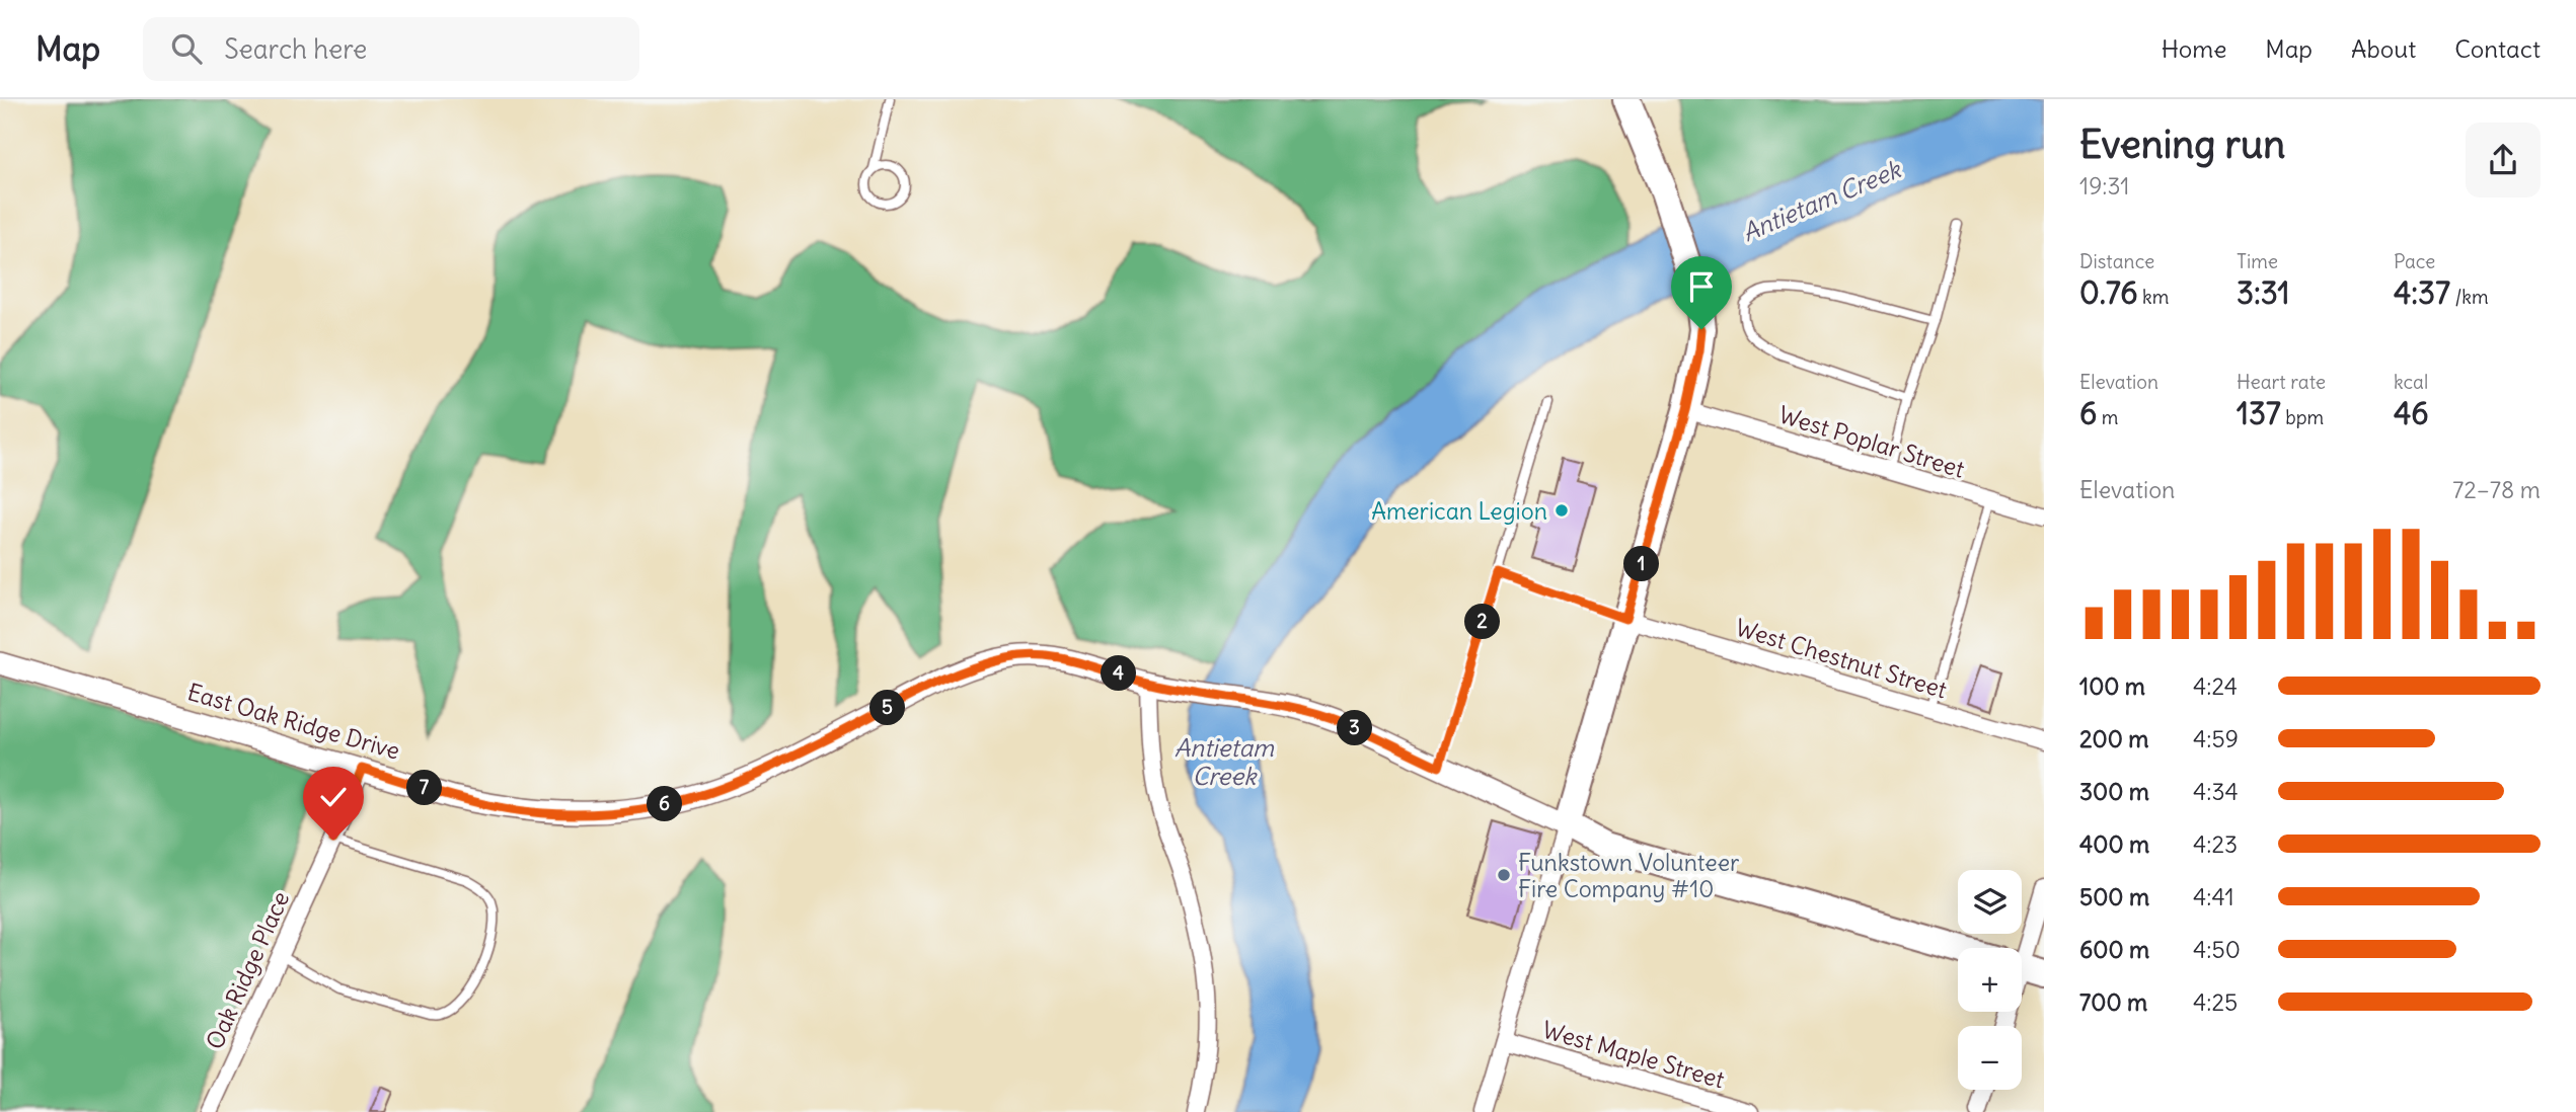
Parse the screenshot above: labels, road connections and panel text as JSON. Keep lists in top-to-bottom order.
{
  "streets": {
    "street": [
      "West Poplar Street",
      "West Chestnut Street",
      "East Oak Ridge Drive",
      "Oak Ridge Place",
      "West Maple Street"
    ]
  },
  "crossings": [
    ["East Oak Ridge Drive", "Oak Ridge Place"]
  ],
  "water": ["Antietam Creek"],
  "places": ["American Legion", "Funkstown Volunteer Fire Company #10"],
  "page": {
    "header": "Map",
    "search": "Search here",
    "nav": [
      "Home",
      "Map",
      "About",
      "Contact"
    ],
    "heading": ["Evening run", "19:31"],
    "stats": [
      ["Distance", "0.76 km"],
      ["Time", "3:31"],
      ["Pace", "4:37 /km"],
      ["Elevation", "6 m"],
      ["Heart rate", "137 bpm"],
      ["kcal", "46"]
    ],
    "chart": ["Elevation", "72–78 m"],
    "pins": [
      "1",
      "2",
      "4",
      "5",
      "3",
      "7",
      "6"
    ],
    "list": [
      {
        "name": "100 m",
        "note": "4:24"
      },
      {
        "name": "200 m",
        "note": "4:59"
      },
      {
        "name": "300 m",
        "note": "4:34"
      },
      {
        "name": "400 m",
        "note": "4:23"
      },
      {
        "name": "500 m",
        "note": "4:41"
      },
      {
        "name": "600 m",
        "note": "4:50"
      },
      {
        "name": "700 m",
        "note": "4:25"
      }
    ],
    "map_buttons": ["+", "−"]
  }
}
